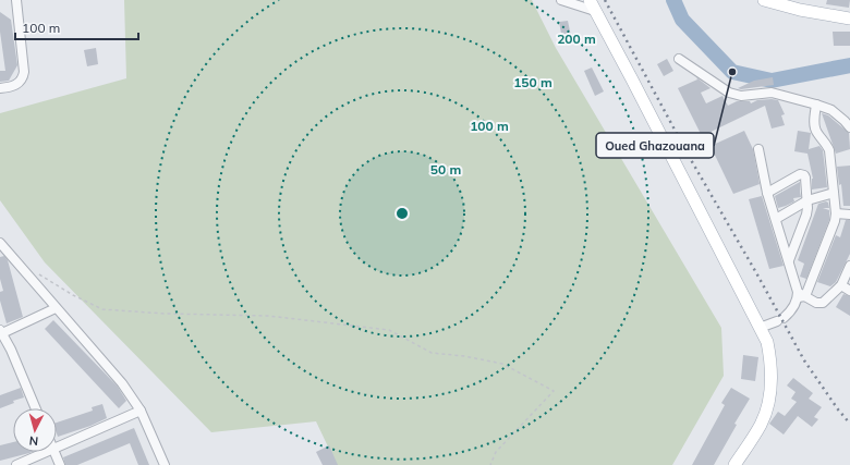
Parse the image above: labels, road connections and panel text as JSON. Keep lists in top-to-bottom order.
{
  "places": ["Oued Ghazouana"],
  "scale_bar": "100 m",
  "north": "bottom",
  "rings": [
    "200 m",
    "150 m",
    "100 m",
    "50 m"
  ]
}
